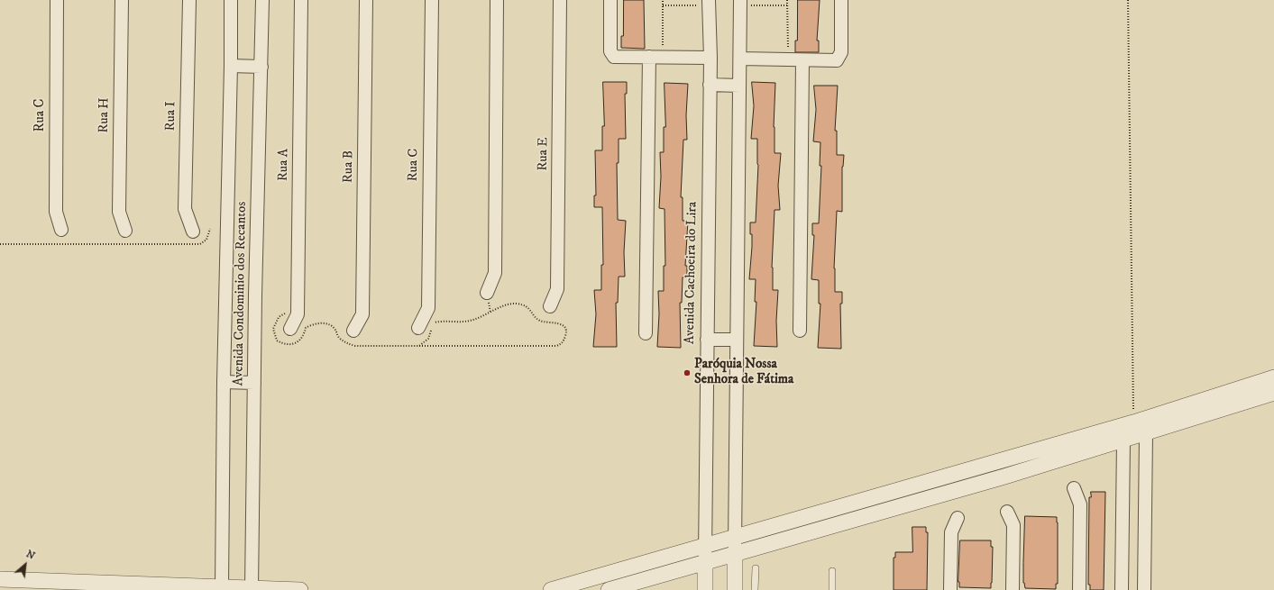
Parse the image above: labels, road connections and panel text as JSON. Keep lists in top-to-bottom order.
{
  "streets": {
    "street": [
      "Rua C",
      "Rua H",
      "Rua I",
      "Rua E",
      "Rua A",
      "Rua B",
      "Avenida Cachoeira do Lira",
      "Avenida Condominio dos Recantos"
    ]
  },
  "places": ["Paróquia Nossa Senhora de Fátima"],
  "north": "top right"
}
